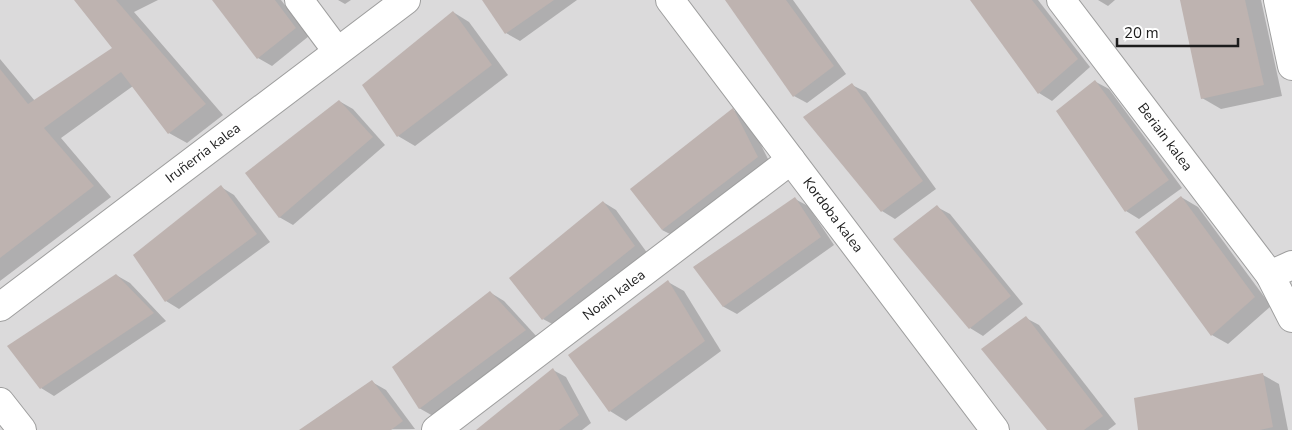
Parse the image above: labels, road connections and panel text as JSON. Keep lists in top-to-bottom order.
{
  "streets": {
    "street": [
      "Beriain kalea",
      "Iruñerria kalea",
      "Kordoba kalea",
      "Noain kalea"
    ]
  },
  "crossings": [
    ["Kordoba kalea", "Noain kalea"]
  ],
  "scale_bar": "20 m"
}
